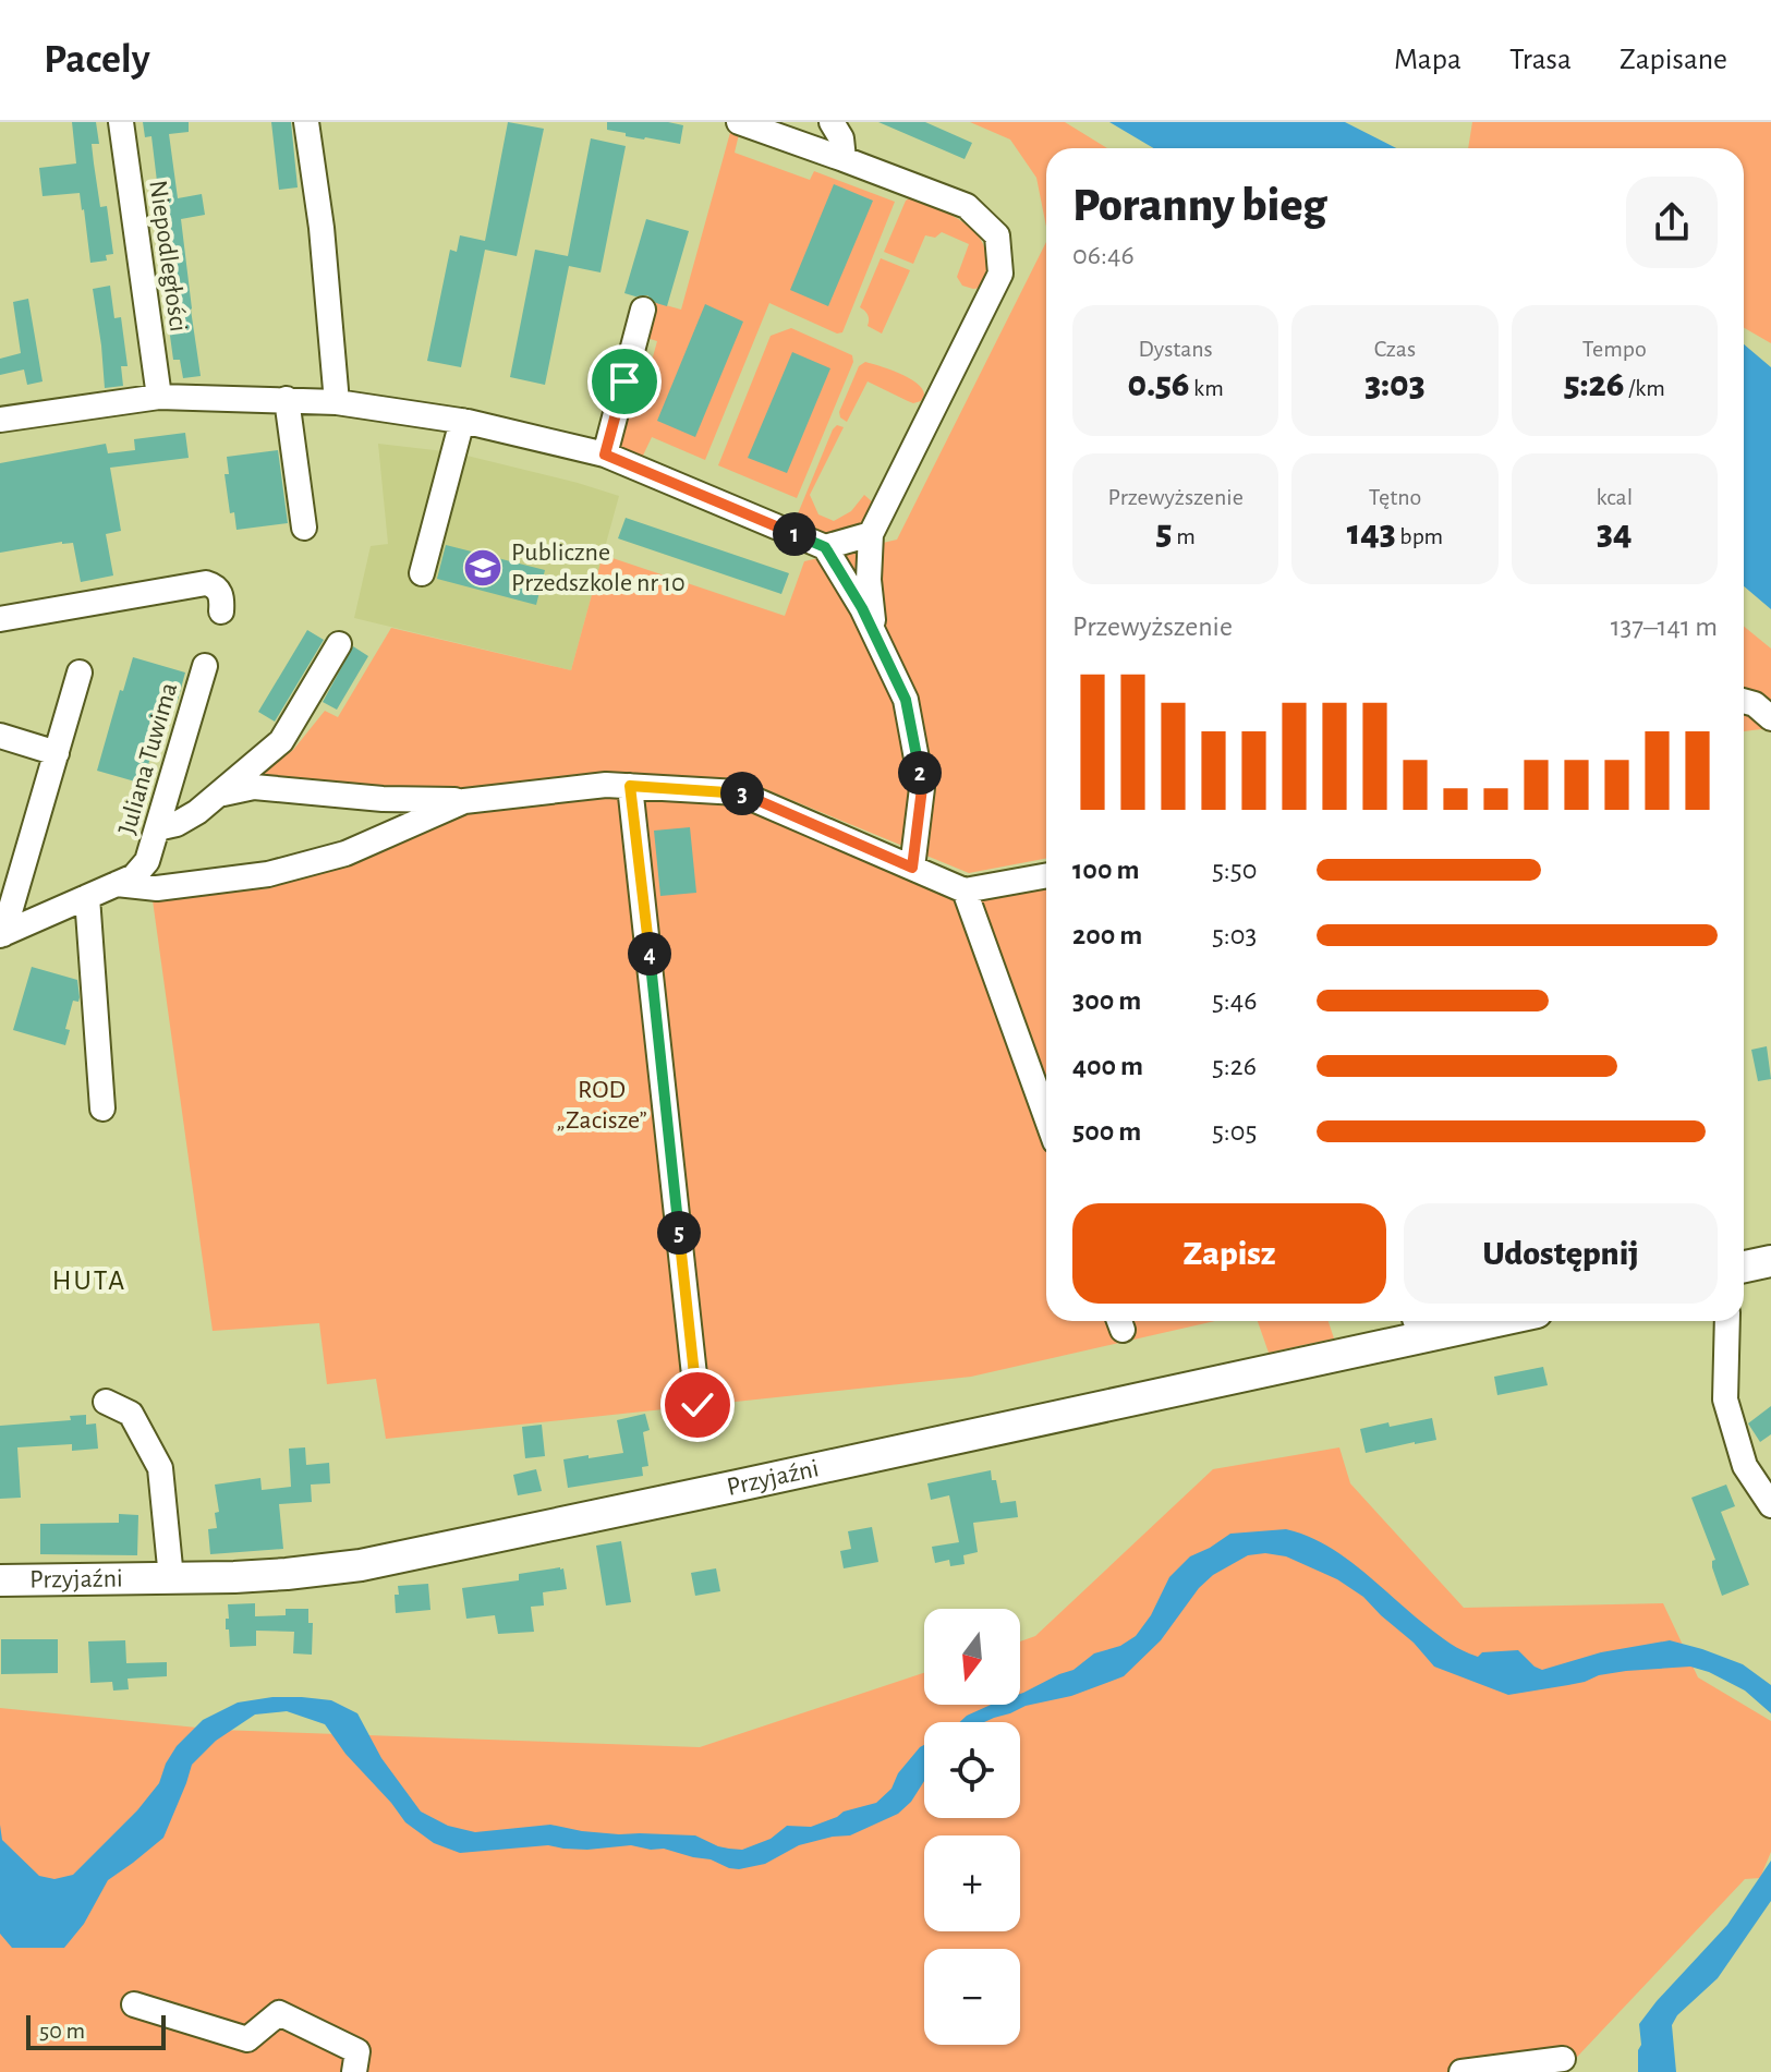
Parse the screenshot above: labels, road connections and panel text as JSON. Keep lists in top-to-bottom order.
{
  "streets": {
    "main road": ["Przyjaźni"],
    "street": ["Niepodległości", "Juliana Tuwima"]
  },
  "districts": ["HUTA"],
  "parks": ["ROD „Zacisze”"],
  "places": {
    "school or university": ["Publiczne Przedszkole nr 10"]
  },
  "scale_bar": "50 m",
  "north": "bottom",
  "page": {
    "header": "Pacely",
    "nav": ["Mapa", "Trasa", "Zapisane"],
    "heading": ["Poranny bieg", "06:46"],
    "stats": [
      ["Dystans", "0.56 km"],
      ["Czas", "3:03"],
      ["Tempo", "5:26 /km"],
      ["Przewyższenie", "5 m"],
      ["Tętno", "143 bpm"],
      ["kcal", "34"]
    ],
    "pins": [
      "1",
      "2",
      "3",
      "4",
      "5"
    ],
    "chart": ["Przewyższenie", "137–141 m"],
    "list": [
      {
        "name": "100 m",
        "note": "5:50"
      },
      {
        "name": "200 m",
        "note": "5:03"
      },
      {
        "name": "300 m",
        "note": "5:46"
      },
      {
        "name": "400 m",
        "note": "5:26"
      },
      {
        "name": "500 m",
        "note": "5:05"
      }
    ],
    "buttons": ["Zapisz", "Udostępnij"],
    "map_buttons": ["+", "−"],
    "scale": "50 m"
  }
}
